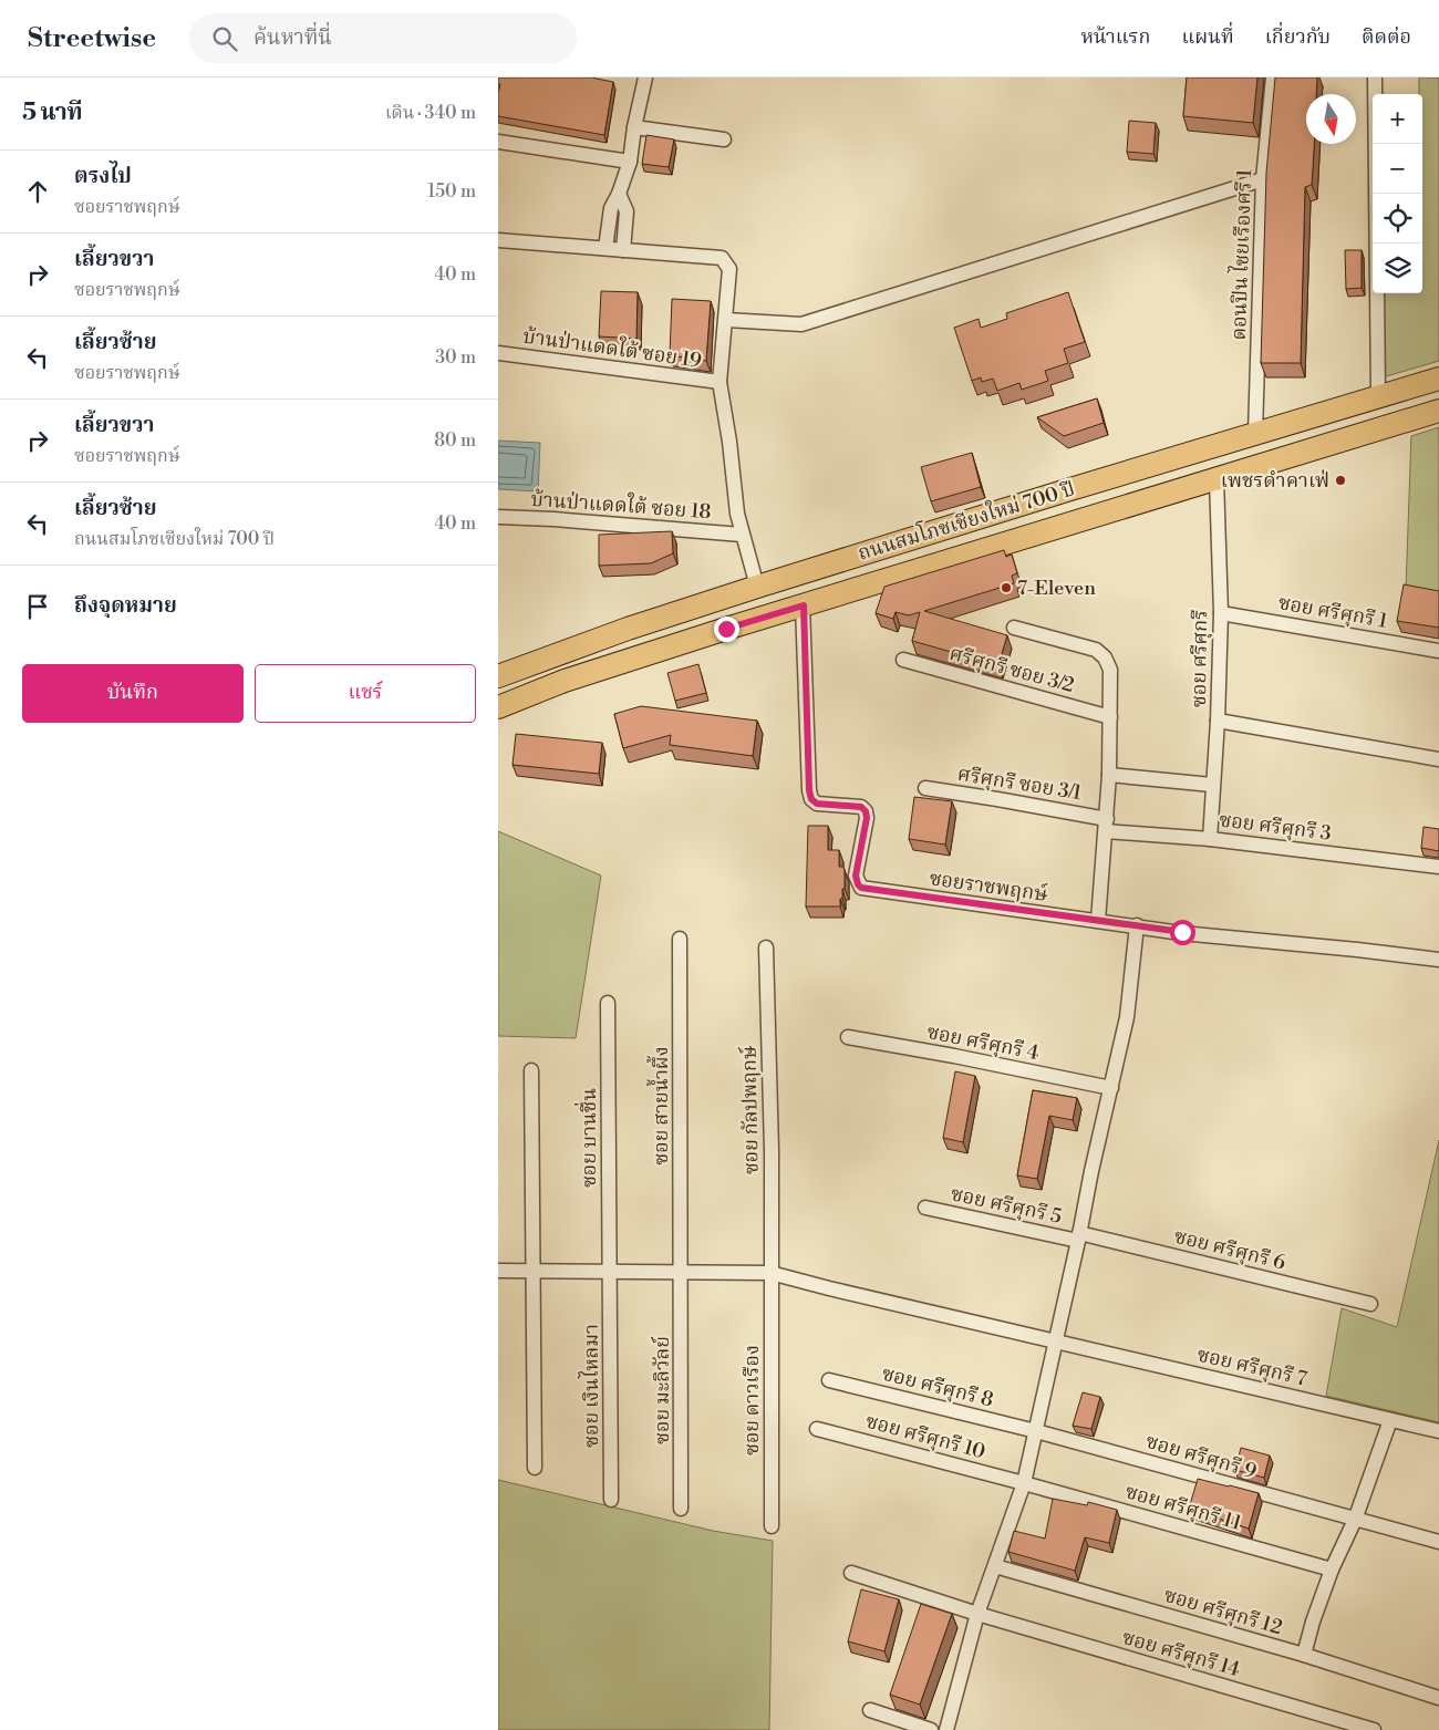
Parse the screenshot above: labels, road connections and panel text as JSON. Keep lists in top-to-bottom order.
{
  "streets": {
    "main road": ["ถนนสมโภชเชียงใหม่ 700 ปี"],
    "street": [
      "ดอนปิน ไชยเรืองศรี 1",
      "บ้านป่าแดดใต้ ซอย 19",
      "บ้านป่าแดดใต้ ซอย 18",
      "ซอย ศรีศุกรี 1",
      "ซอย ศรีศุกรี",
      "ศรีศุกรี ซอย 3/2",
      "ศรีศุกรี ซอย 3/1",
      "ซอย ศรีศุกรี 3",
      "ซอยราชพฤกษ์",
      "ซอย ศรีศุกรี 4",
      "ซอย สายน้ำผึ้ง",
      "ซอย กัลปพฤกษ์",
      "ซอย บานชื่น",
      "ซอย ศรีศุกรี 5",
      "ซอย ศรีศุกรี 6",
      "ซอย ศรีศุกรี 7",
      "ซอย เงินไหลมา",
      "ซอย ศรีศุกรี 8",
      "ซอย มะลิวัลย์",
      "ซอย ดาวเรือง",
      "ซอย ศรีศุกรี 10",
      "ซอย ศรีศุกรี 9",
      "ซอย ศรีศุกรี 11",
      "ซอย ศรีศุกรี 12",
      "ซอย ศรีศุกรี 14"
    ]
  },
  "crossings": [
    ["ดอนปิน ไชยเรืองศรี 1", "ถนนสมโภชเชียงใหม่ 700 ปี"],
    ["ถนนสมโภชเชียงใหม่ 700 ปี", "ซอย ศรีศุกรี"],
    ["ถนนสมโภชเชียงใหม่ 700 ปี", "ซอยราชพฤกษ์"],
    ["ซอย ศรีศุกรี 1", "ซอย ศรีศุกรี"],
    ["ซอย ศรีศุกรี", "ซอย ศรีศุกรี 3"],
    ["ศรีศุกรี ซอย 3/1", "ซอย ศรีศุกรี 3"],
    ["ซอย สายน้ำผึ้ง", "ซอย ศรีศุกรี 7"],
    ["ซอย สายน้ำผึ้ง", "ซอย มะลิวัลย์"],
    ["ซอย กัลปพฤกษ์", "ซอย ศรีศุกรี 7"],
    ["ซอย กัลปพฤกษ์", "ซอย ดาวเรือง"],
    ["ซอย บานชื่น", "ซอย ศรีศุกรี 7"],
    ["ซอย บานชื่น", "ซอย เงินไหลมา"],
    ["ซอย ศรีศุกรี 5", "ซอย ศรีศุกรี 6"],
    ["ซอย ศรีศุกรี 7", "ซอย เงินไหลมา"],
    ["ซอย ศรีศุกรี 7", "ซอย มะลิวัลย์"],
    ["ซอย ศรีศุกรี 7", "ซอย ดาวเรือง"],
    ["ซอย ศรีศุกรี 8", "ซอย ศรีศุกรี 9"],
    ["ซอย ศรีศุกรี 10", "ซอย ศรีศุกรี 11"]
  ],
  "places": ["เพชรดำคาเฟ่", "7-Eleven"],
  "north": "bottom",
  "page": {
    "header": "Streetwise",
    "search": "ค้นหาที่นี่",
    "nav": [
      "หน้าแรก",
      "แผนที่",
      "เกี่ยวกับ",
      "ติดต่อ"
    ],
    "heading": ["5 นาที", "เดิน · 340 m"],
    "map_buttons": ["+", "−"],
    "list": [
      ["ตรงไป", "ซอยราชพฤกษ์", "150 m"],
      ["เลี้ยวขวา", "ซอยราชพฤกษ์", "40 m"],
      ["เลี้ยวซ้าย", "ซอยราชพฤกษ์", "30 m"],
      ["เลี้ยวขวา", "ซอยราชพฤกษ์", "80 m"],
      ["เลี้ยวซ้าย", "ถนนสมโภชเชียงใหม่ 700 ปี", "40 m"],
      "ถึงจุดหมาย"
    ],
    "buttons": ["บันทึก", "แชร์"]
  }
}
